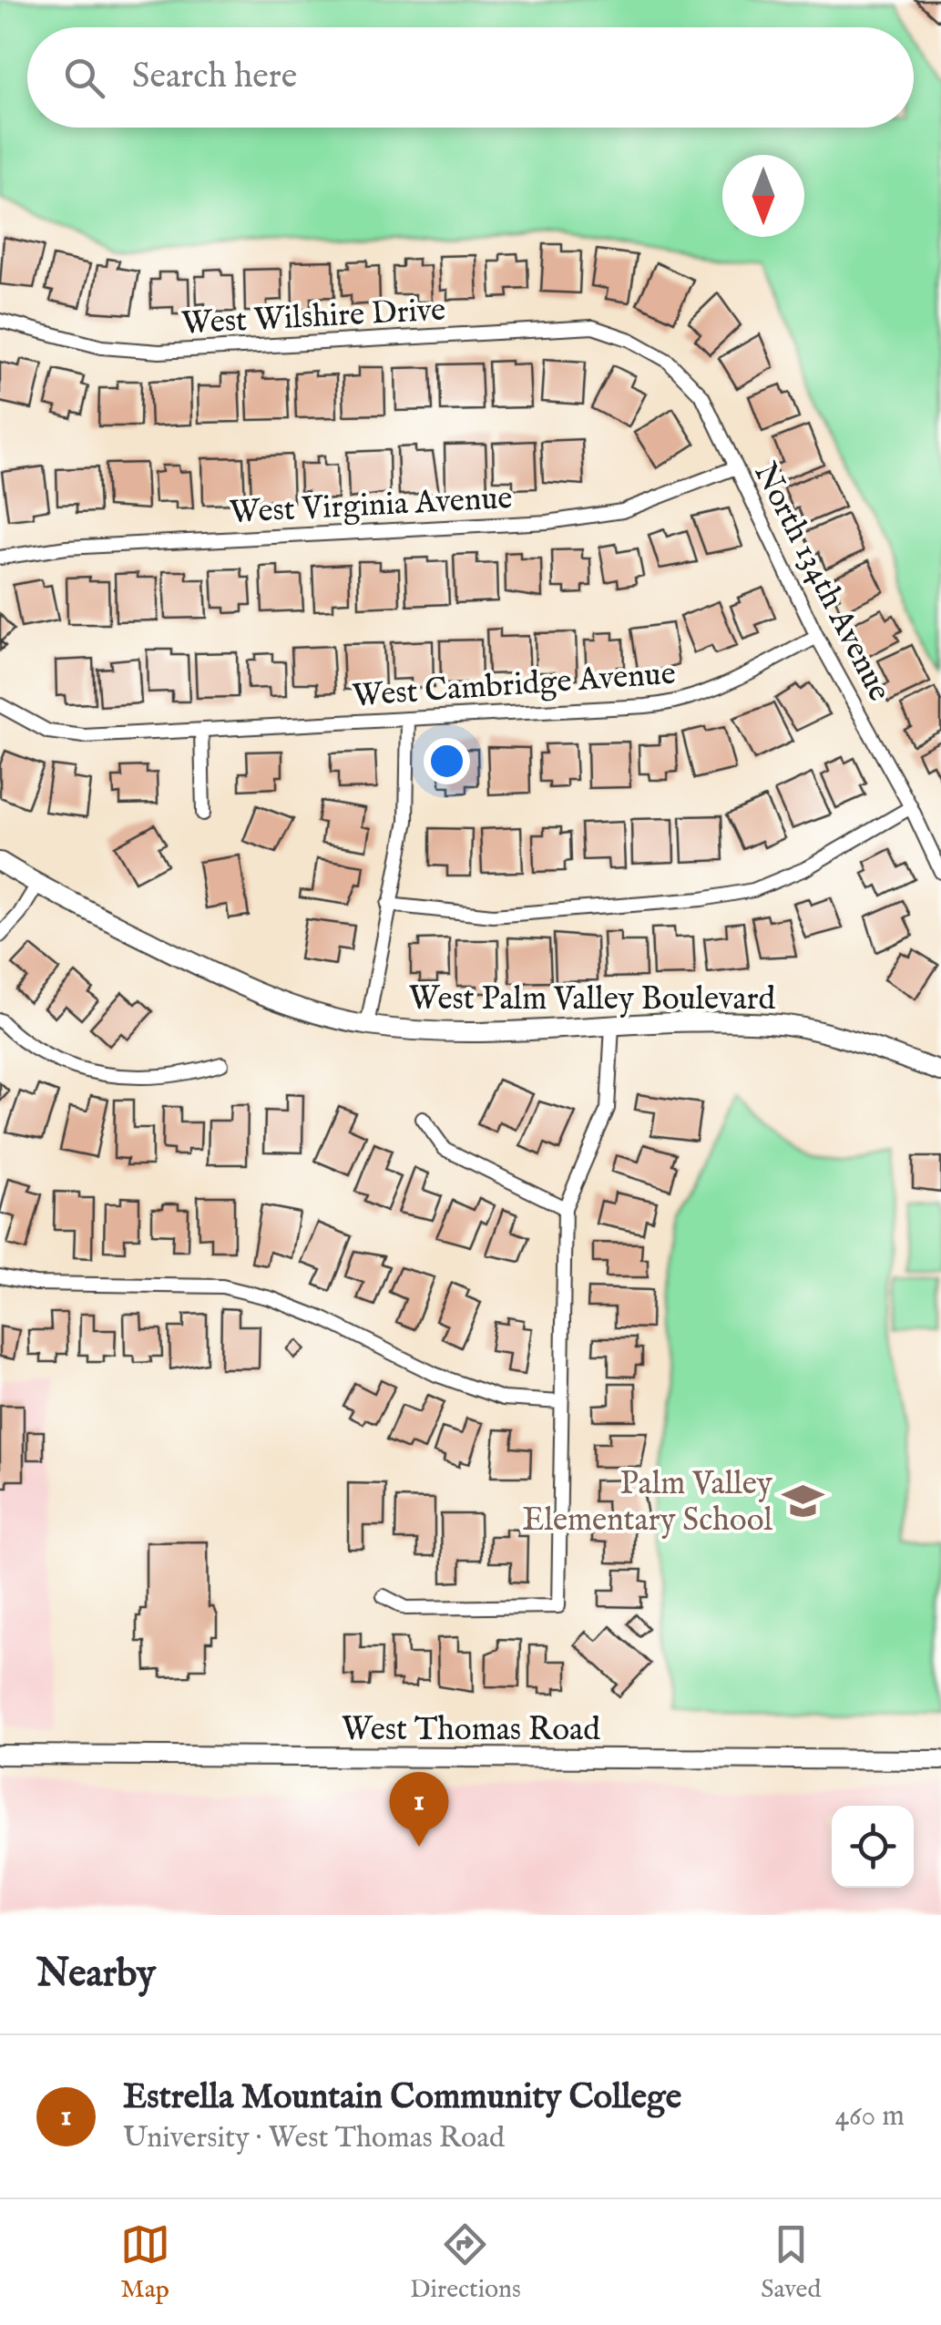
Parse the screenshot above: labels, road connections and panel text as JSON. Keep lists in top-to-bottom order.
{
  "streets": {
    "street": [
      "West Wilshire Drive",
      "West Virginia Avenue",
      "North 134th Avenue",
      "West Cambridge Avenue",
      "West Palm Valley Boulevard",
      "West Thomas Road"
    ]
  },
  "crossings": [
    ["West Wilshire Drive", "North 134th Avenue"],
    ["West Virginia Avenue", "North 134th Avenue"],
    ["North 134th Avenue", "West Cambridge Avenue"]
  ],
  "places": {
    "school or university": ["Palm Valley Elementary School"]
  },
  "north": "bottom",
  "page": {
    "search": "Search here",
    "pins": "1",
    "heading": "Nearby",
    "list": [
      {
        "mark": "1",
        "name": "Estrella Mountain Community College",
        "note": "University · West Thomas Road",
        "value": "460 m"
      }
    ],
    "nav": ["Map", "Directions", "Saved"]
  }
}
